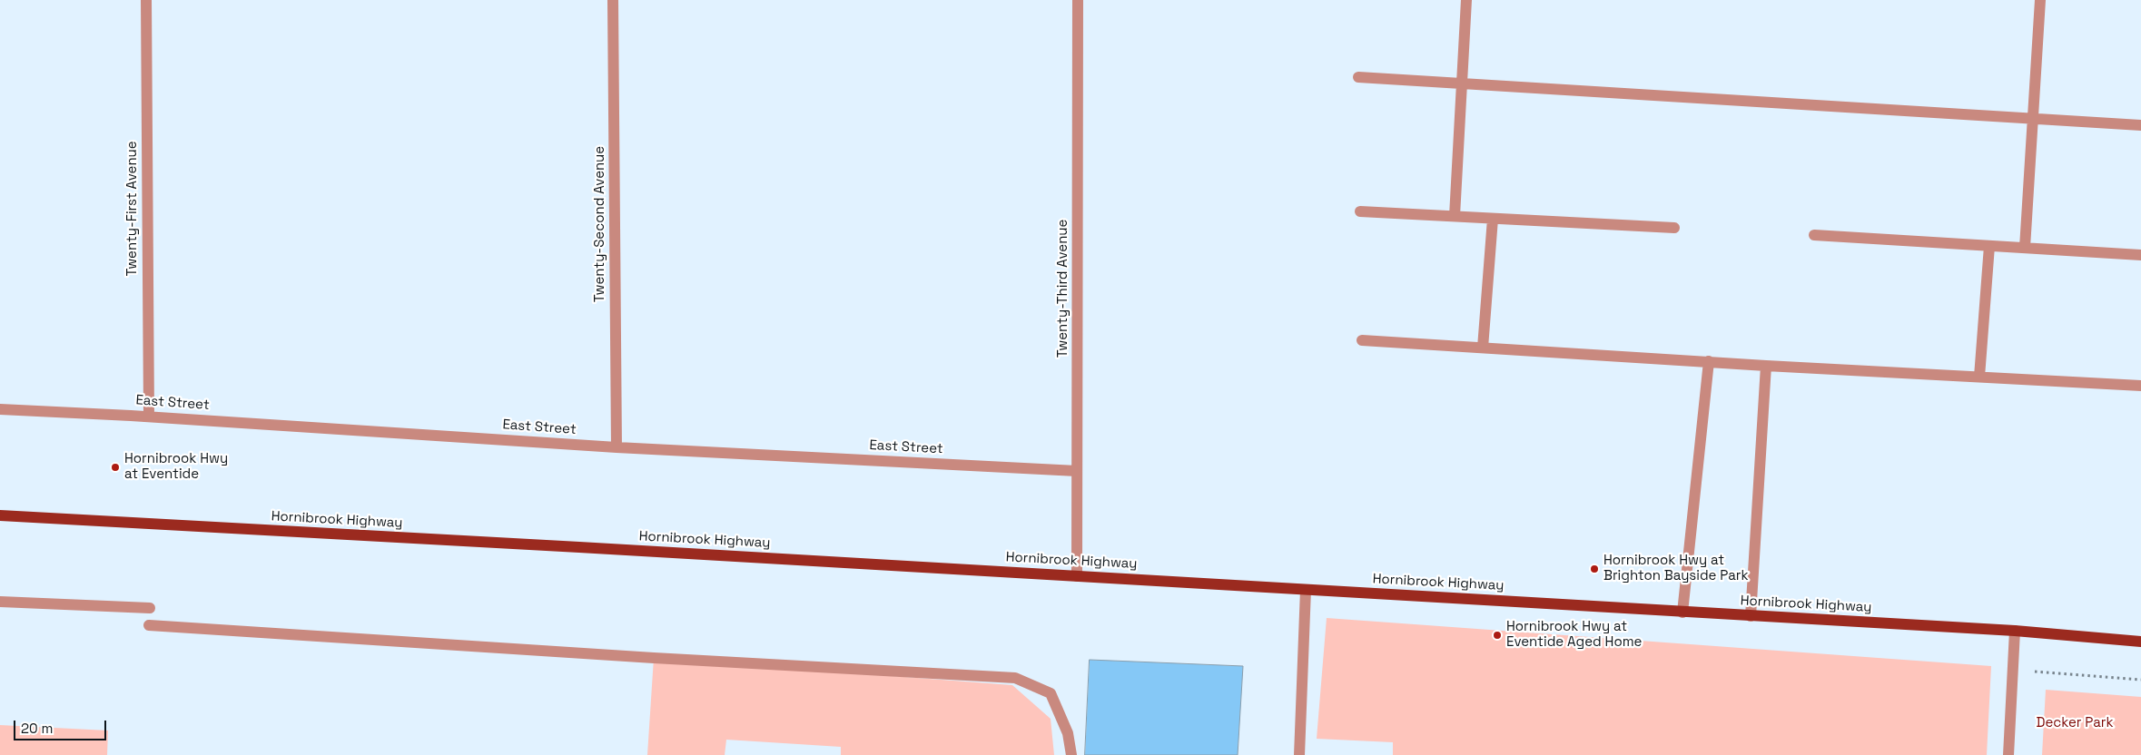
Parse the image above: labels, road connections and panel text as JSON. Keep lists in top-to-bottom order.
{
  "streets": {
    "main road": ["Hornibrook Highway"],
    "street": [
      "Twenty-First Avenue",
      "Twenty-Second Avenue",
      "Twenty-Third Avenue",
      "East Street"
    ]
  },
  "crossings": [
    ["Twenty-First Avenue", "East Street"],
    ["Twenty-Second Avenue", "East Street"],
    ["Twenty-Third Avenue", "East Street"],
    ["Twenty-Third Avenue", "Hornibrook Highway"]
  ],
  "parks": ["Decker Park"],
  "places": ["Hornibrook Hwy at Eventide", "Hornibrook Hwy at Brighton Bayside Park", "Hornibrook Hwy at Eventide Aged Home"],
  "scale_bar": "20 m"
}
